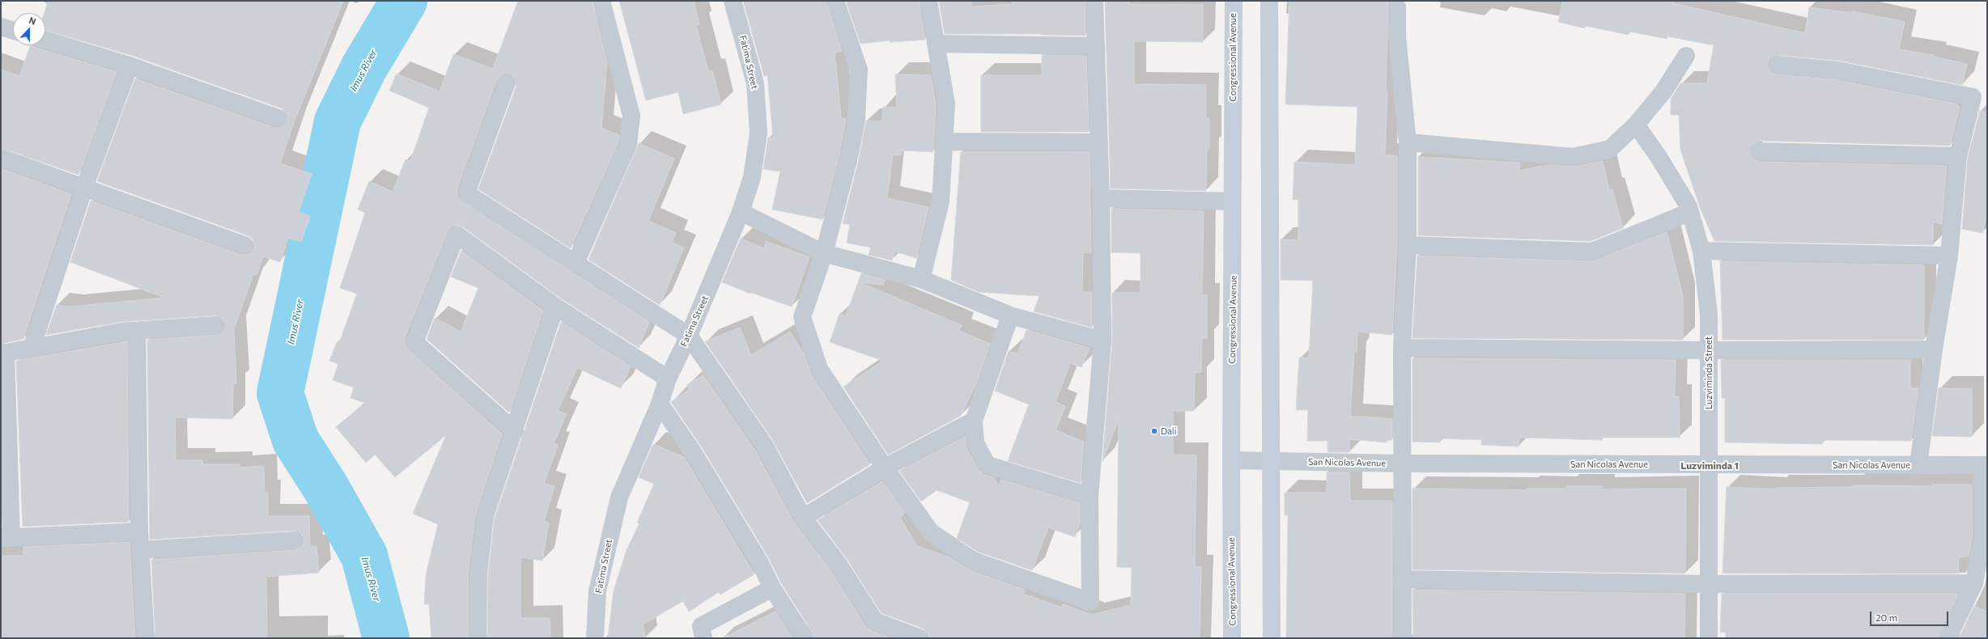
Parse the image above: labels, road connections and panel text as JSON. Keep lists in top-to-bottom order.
{
  "streets": {
    "main road": ["Congressional Avenue"],
    "street": ["Fatima Street", "Luzviminda Street", "San Nicolas Avenue"]
  },
  "crossings": [
    ["Congressional Avenue", "San Nicolas Avenue"],
    ["Luzviminda Street", "San Nicolas Avenue"]
  ],
  "districts": ["Luzviminda 1"],
  "water": ["Imus River"],
  "places": ["Dali"],
  "scale_bar": "20 m",
  "north": "top"
}
